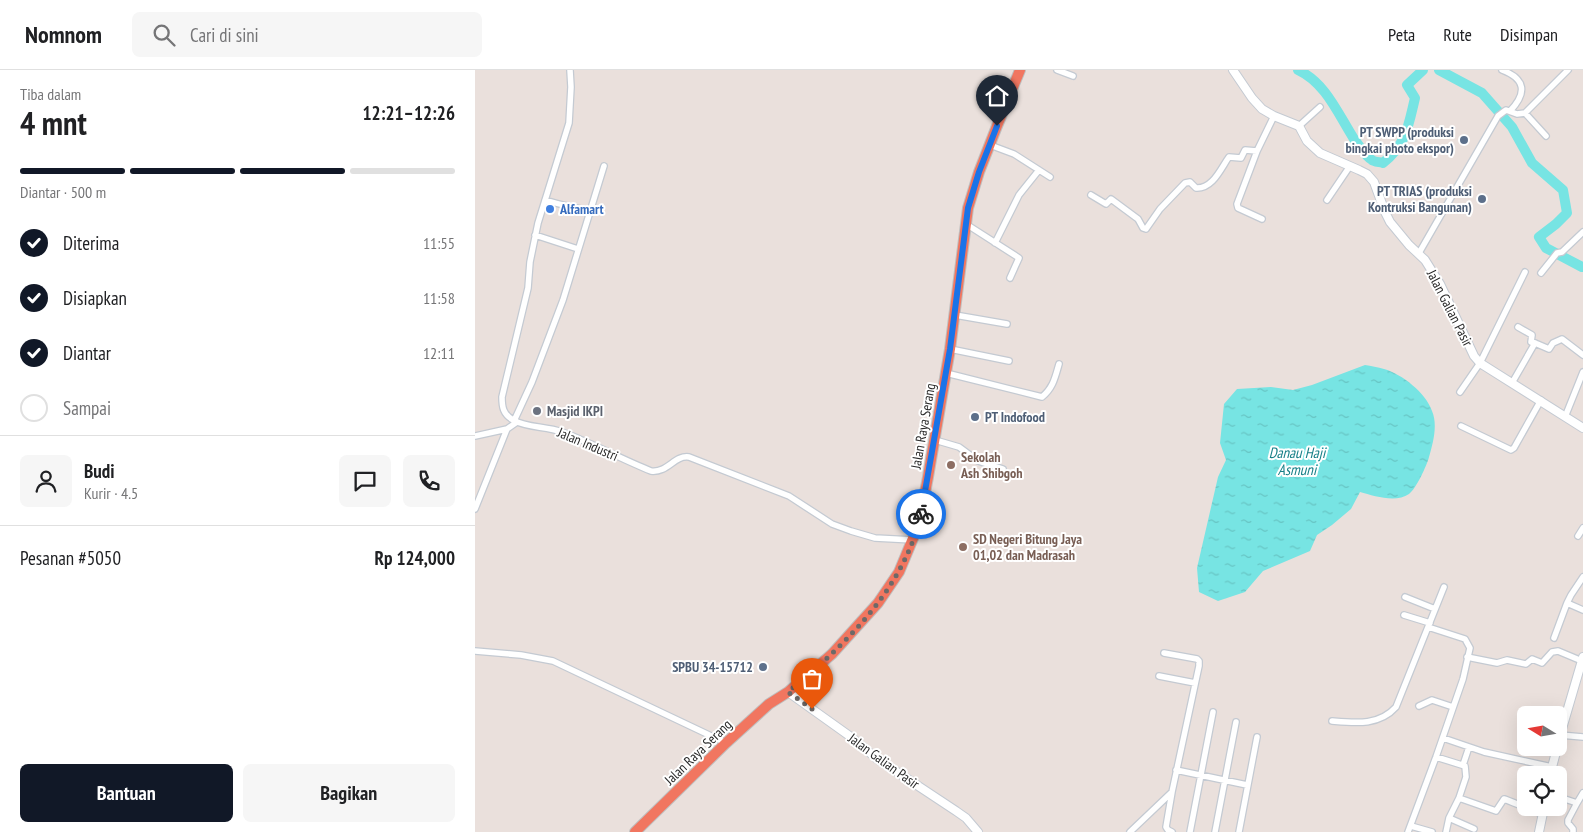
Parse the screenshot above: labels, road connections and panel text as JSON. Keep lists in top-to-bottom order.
{
  "streets": {
    "highway": ["Jalan Raya Serang"],
    "street": ["Jalan Galian Pasir", "Jalan Industri"]
  },
  "crossings": [
    ["Jalan Galian Pasir", "Jalan Raya Serang"],
    ["Jalan Raya Serang", "Jalan Industri"]
  ],
  "water": ["Danau Haji Asmuni"],
  "places": [
    "PT SWPP (produksi bingkai photo ekspor)",
    "PT TRIAS (produksi Kontruksi Bangunan)",
    "Alfamart",
    "Masjid IKPI",
    "PT Indofood",
    "Sekolah Ash Shibgoh",
    "SD Negeri Bitung Jaya 01,02 dan Madrasah",
    "SPBU 34-15712"
  ],
  "north": "left",
  "page": {
    "header": "Nomnom",
    "search": "Cari di sini",
    "nav": ["Peta", "Rute", "Disimpan"],
    "heading": ["4 mnt", "Tiba dalam", "12:21–12:26"],
    "panel": [
      "Budi",
      "Kurir · 4.5",
      "Pesanan #5050",
      "Rp 124,000"
    ],
    "bar": "Diantar · 500 m",
    "list": [
      ["Diterima", "11:55"],
      ["Disiapkan", "11:58"],
      ["Diantar", "12:11"],
      "Sampai"
    ],
    "buttons": ["Bantuan", "Bagikan"]
  }
}
